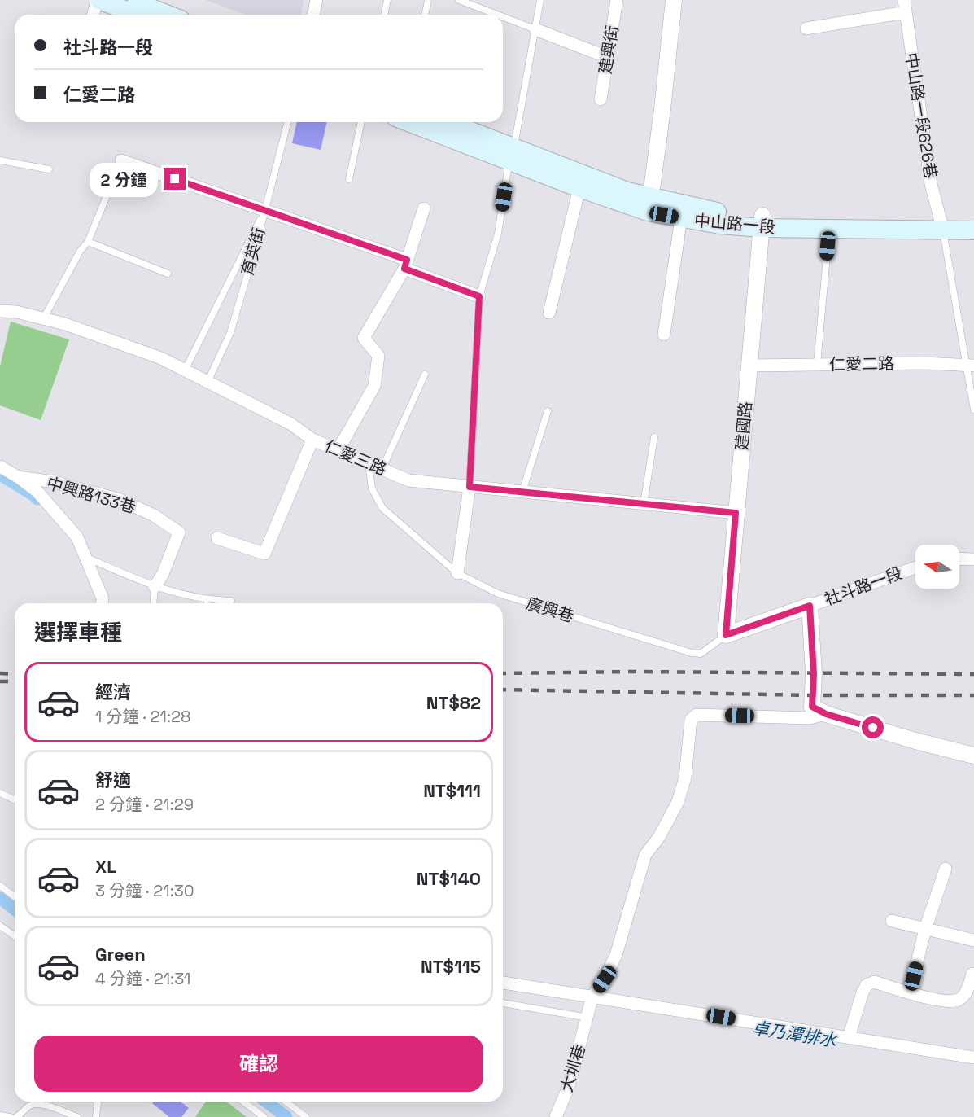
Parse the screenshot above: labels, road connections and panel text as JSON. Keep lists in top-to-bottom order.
{
  "streets": {
    "main road": ["中山路一段"],
    "street": [
      "建興街",
      "中山路一段626巷",
      "仁愛二路",
      "建國路",
      "仁愛三路",
      "中興路133巷",
      "社斗路一段",
      "大圳巷"
    ],
    "lane": ["育英街", "廣興巷"]
  },
  "crossings": [
    ["中山路一段626巷", "中山路一段"],
    ["中山路一段", "建國路"],
    ["育英街", "仁愛三路"],
    ["仁愛二路", "建國路"],
    ["建國路", "仁愛三路"],
    ["建國路", "廣興巷"],
    ["仁愛三路", "廣興巷"]
  ],
  "water": ["卓乃潭排水"],
  "north": "left",
  "page": {
    "banner": ["社斗路一段", "仁愛二路"],
    "bubble": "2 分鐘",
    "heading": "選擇車種",
    "list": [
      {
        "name": "經濟",
        "note": "1 分鐘 · 21:28",
        "value": "NT$82"
      },
      {
        "name": "舒適",
        "note": "2 分鐘 · 21:29",
        "value": "NT$111"
      },
      {
        "name": "XL",
        "note": "3 分鐘 · 21:30",
        "value": "NT$140"
      },
      {
        "name": "Green",
        "note": "4 分鐘 · 21:31",
        "value": "NT$115"
      }
    ],
    "buttons": "確認"
  }
}
